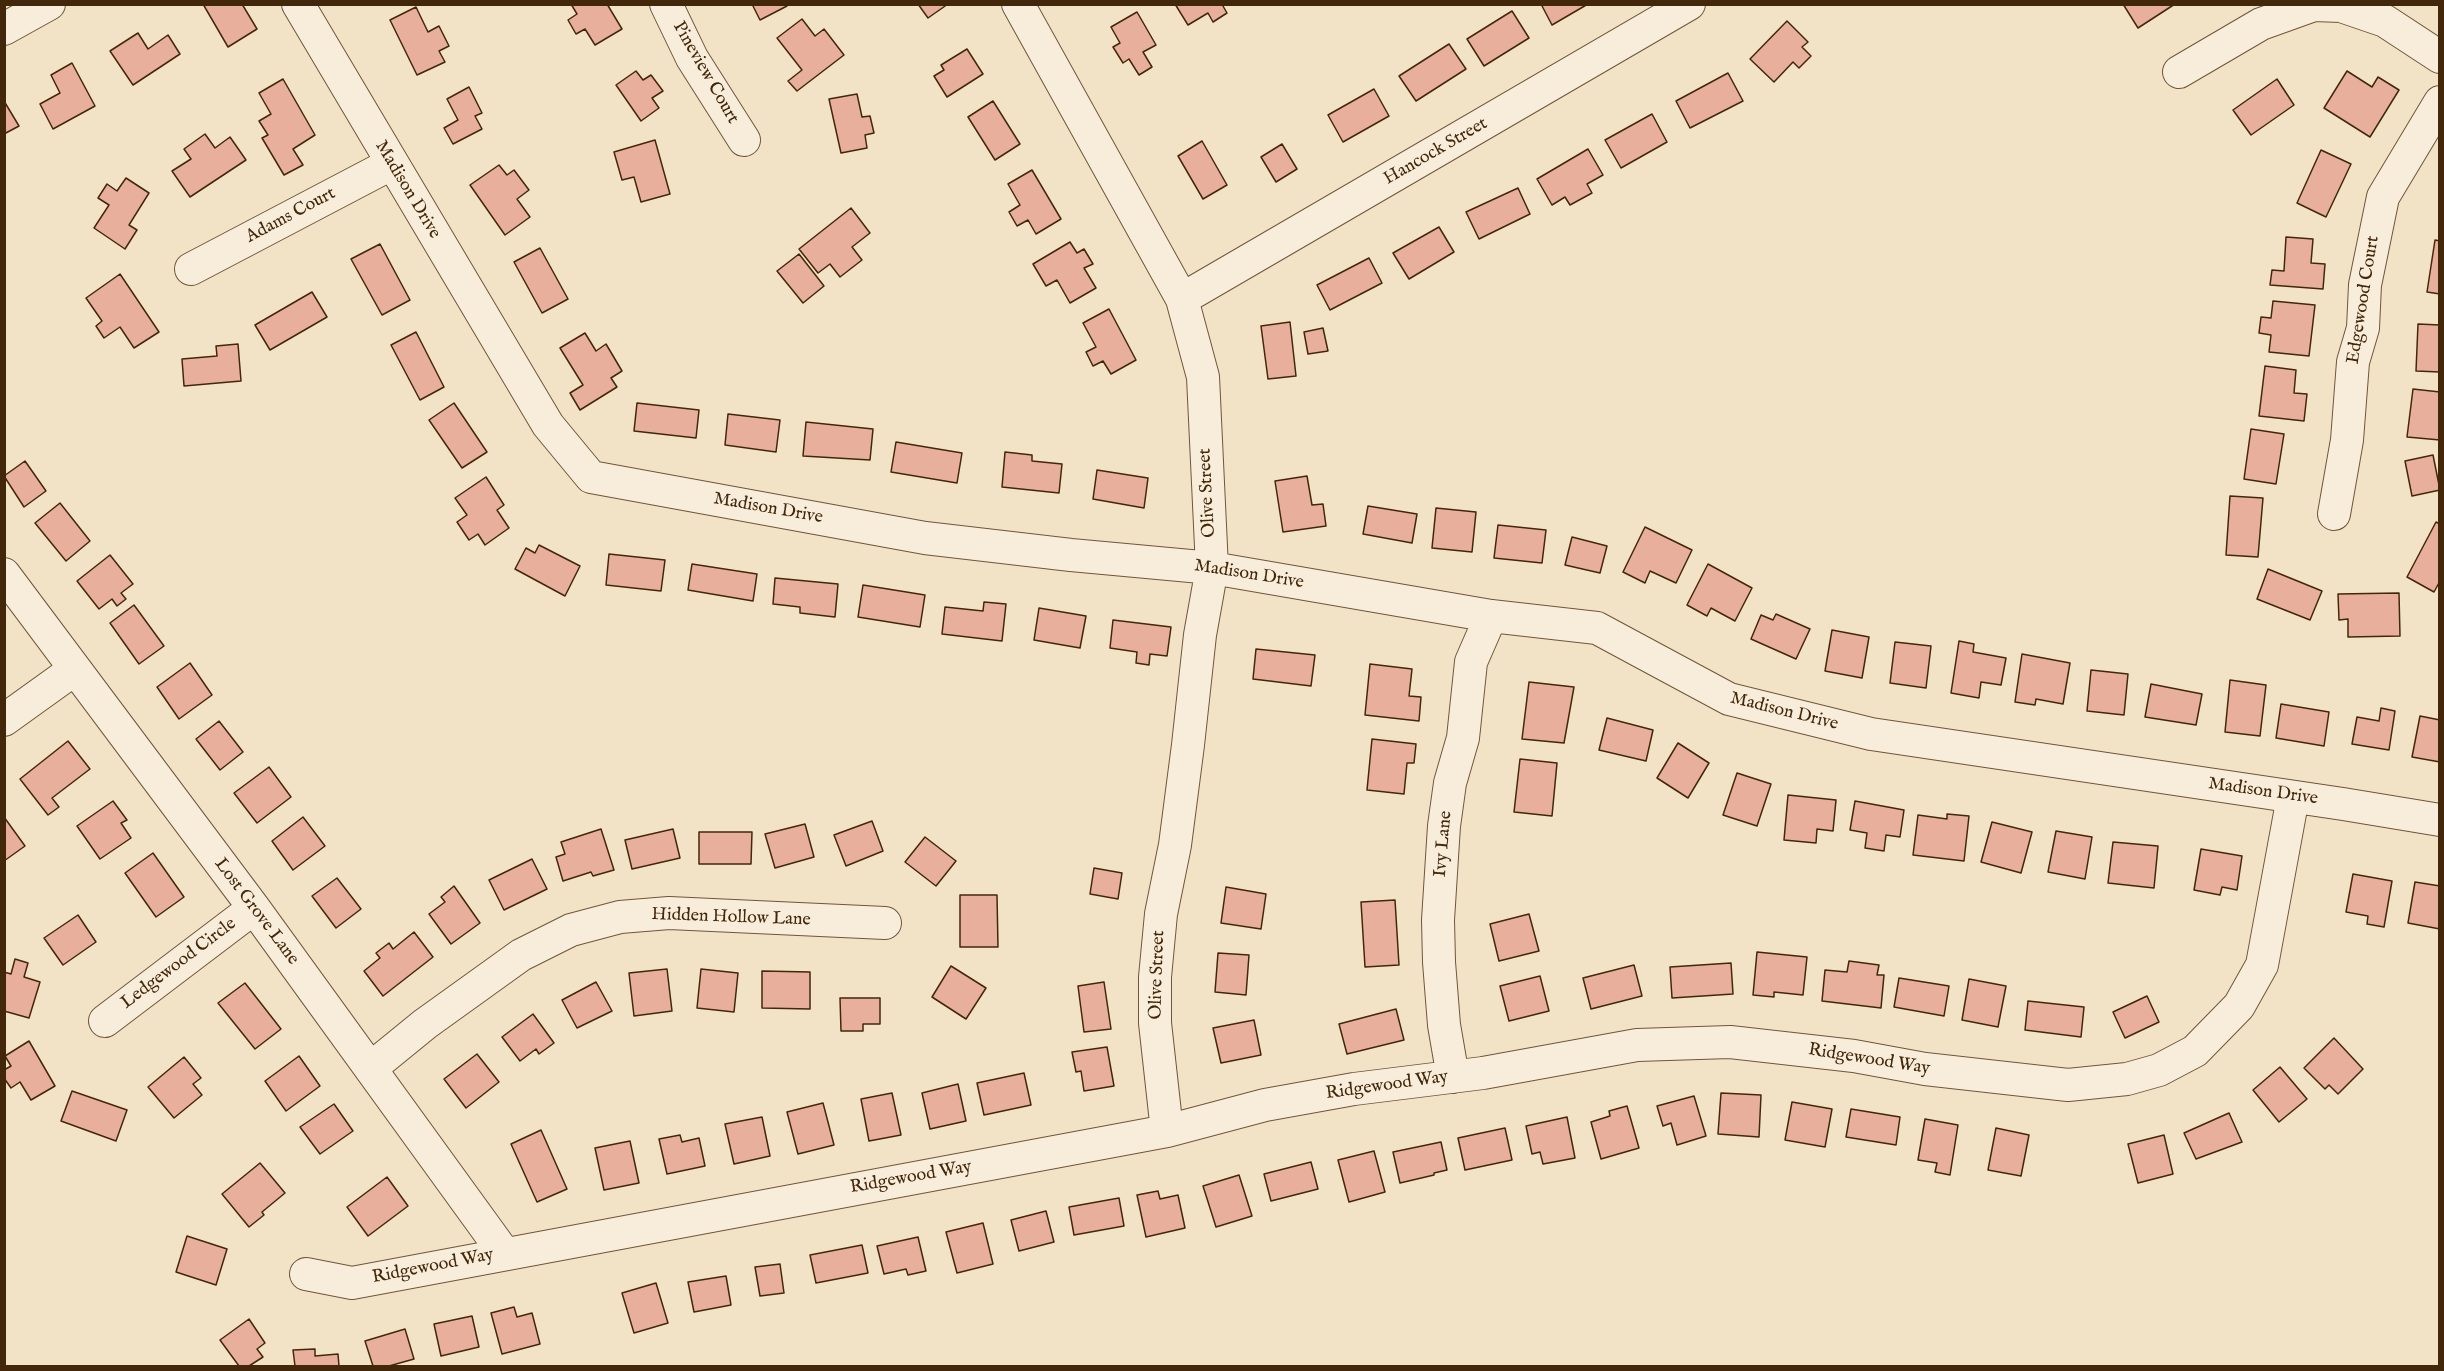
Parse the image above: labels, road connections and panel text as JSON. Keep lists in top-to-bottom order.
{
  "streets": {
    "street": [
      "Pineview Court",
      "Hancock Street",
      "Madison Drive",
      "Adams Court",
      "Edgewood Court",
      "Olive Street",
      "Ivy Lane",
      "Lost Grove Lane",
      "Hidden Hollow Lane",
      "Ledgewood Circle",
      "Ridgewood Way"
    ]
  },
  "crossings": [
    ["Hancock Street", "Olive Street"],
    ["Madison Drive", "Adams Court"],
    ["Madison Drive", "Olive Street"],
    ["Madison Drive", "Ivy Lane"],
    ["Madison Drive", "Ridgewood Way"],
    ["Olive Street", "Ridgewood Way"],
    ["Ivy Lane", "Ridgewood Way"],
    ["Lost Grove Lane", "Hidden Hollow Lane"],
    ["Lost Grove Lane", "Ledgewood Circle"],
    ["Lost Grove Lane", "Ridgewood Way"]
  ]
}
